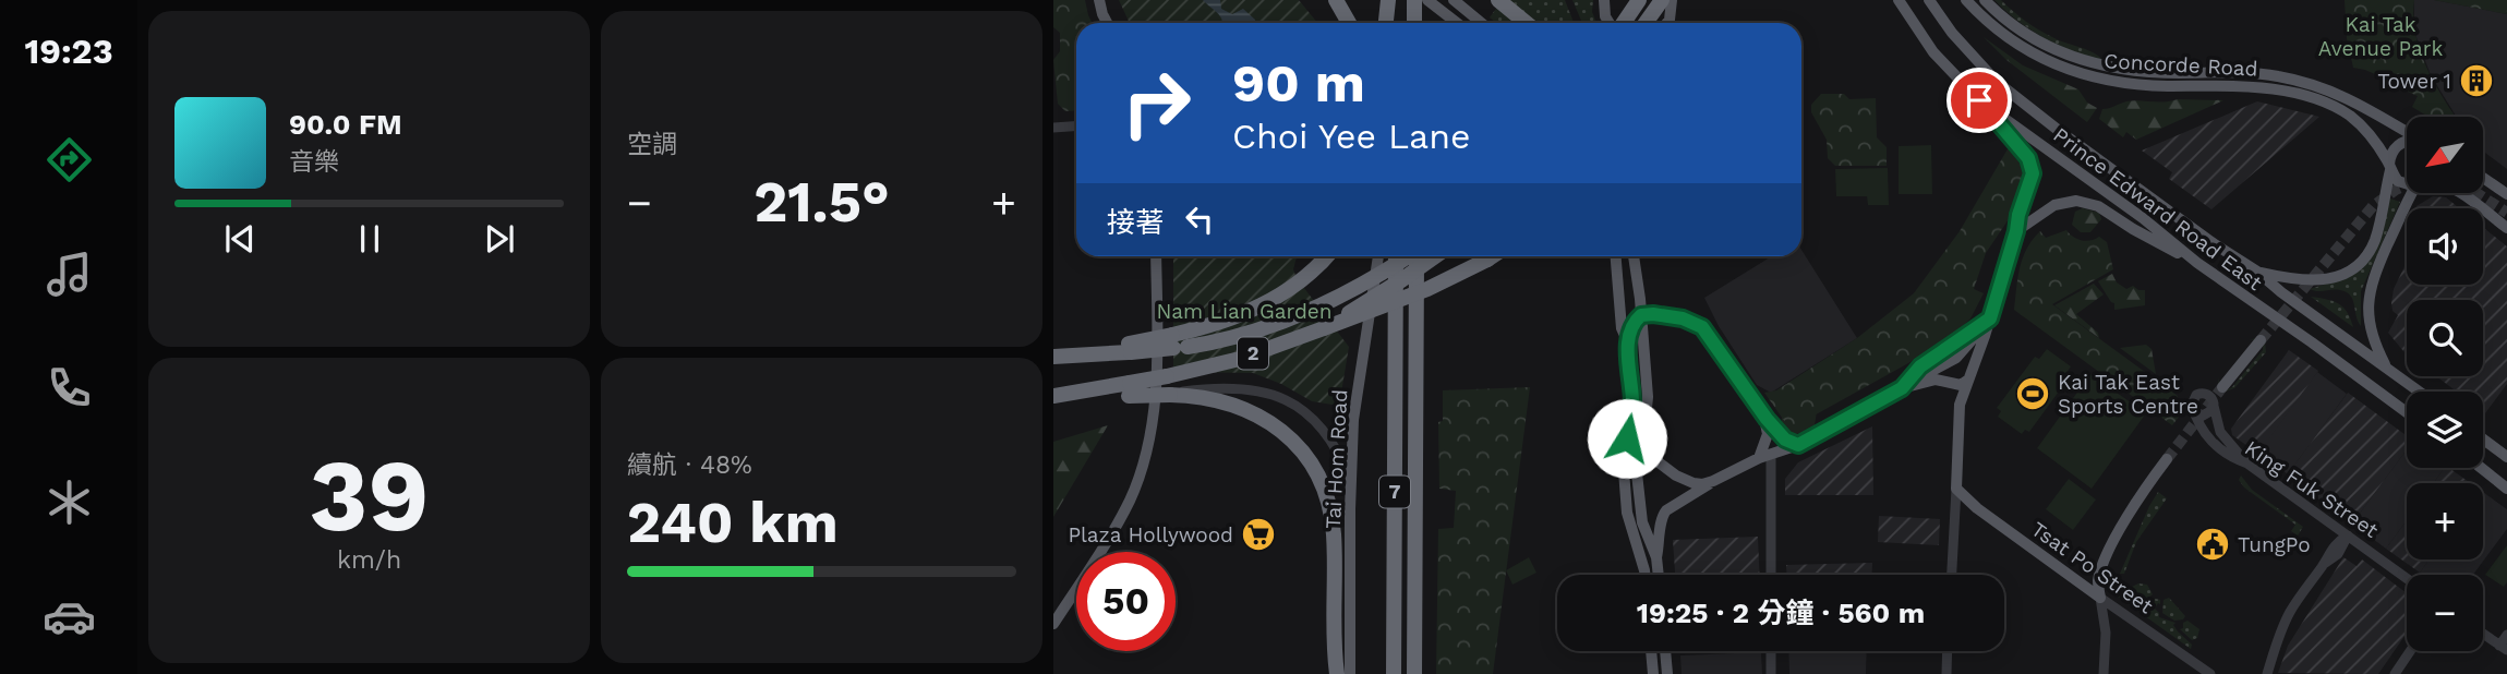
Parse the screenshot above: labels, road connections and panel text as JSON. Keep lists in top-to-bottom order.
{
  "streets": {
    "highway": ["2", "7"],
    "main road": [
      "Concorde Road",
      "Prince Edward Road East",
      "Tai Hom Road",
      "Tsat Po Street"
    ],
    "street": ["King Fuk Street"]
  },
  "parks": ["Kai Tak Avenue Park", "Nam Lian Garden"],
  "places": {
    "building": ["Tower 1"],
    "sports": ["Kai Tak East Sports Centre"],
    "supermarket": ["Plaza Hollywood"],
    "public building": ["TungPo"]
  },
  "north": "bottom left",
  "page": {
    "tabs": "19:23",
    "tile": [
      "空調",
      ["39", "km/h"],
      ["續航 · 48%", "240 km"]
    ],
    "turn": ["90 m", "Choi Yee Lane"],
    "song": ["90.0 FM", "音樂"],
    "map_buttons": ["+", "−"],
    "heat": ["−", "21.5°", "+"],
    "then": "接著",
    "limit": "50",
    "trip": "19:25 · 2 分鐘 · 560 m"
  }
}
